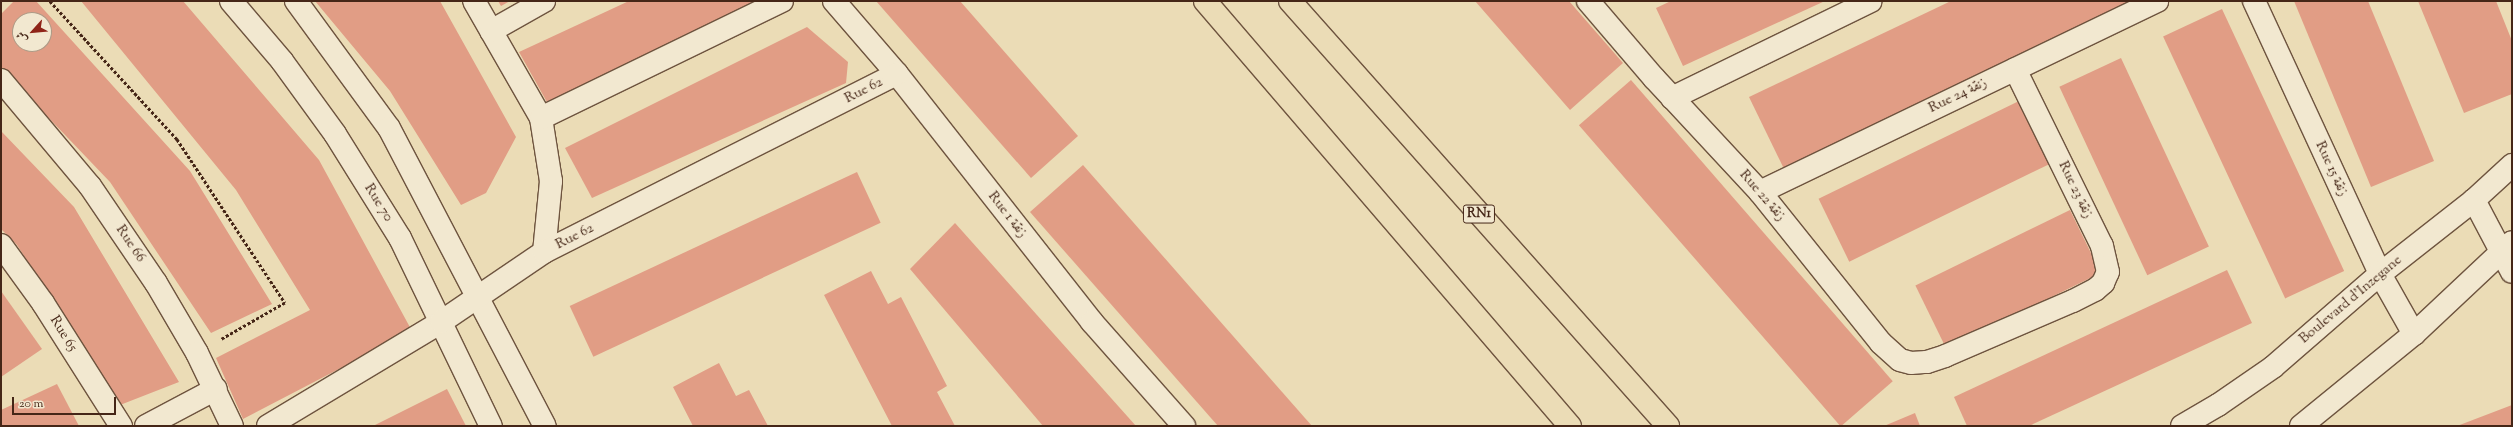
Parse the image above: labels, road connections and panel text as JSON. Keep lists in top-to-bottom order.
{
  "streets": {
    "highway": ["RN1"],
    "street": [
      "Rue 62",
      "Rue 24 زنقة",
      "Rue 15 زنقة",
      "Rue 23 زنقة",
      "Rue 22 زنقة",
      "Rue 70",
      "Rue 1 زنقة",
      "Rue 66",
      "Boulevard d'Inzegane",
      "Rue 65"
    ]
  },
  "crossings": [
    ["Rue 62", "Rue 70"],
    ["Rue 62", "Rue 1 زنقة"],
    ["Rue 24 زنقة", "Rue 23 زنقة"],
    ["Rue 24 زنقة", "Rue 22 زنقة"],
    ["Rue 15 زنقة", "Boulevard d'Inzegane"],
    ["Rue 23 زنقة", "Rue 22 زنقة"]
  ],
  "scale_bar": "20 m",
  "north": "bottom left"
}
